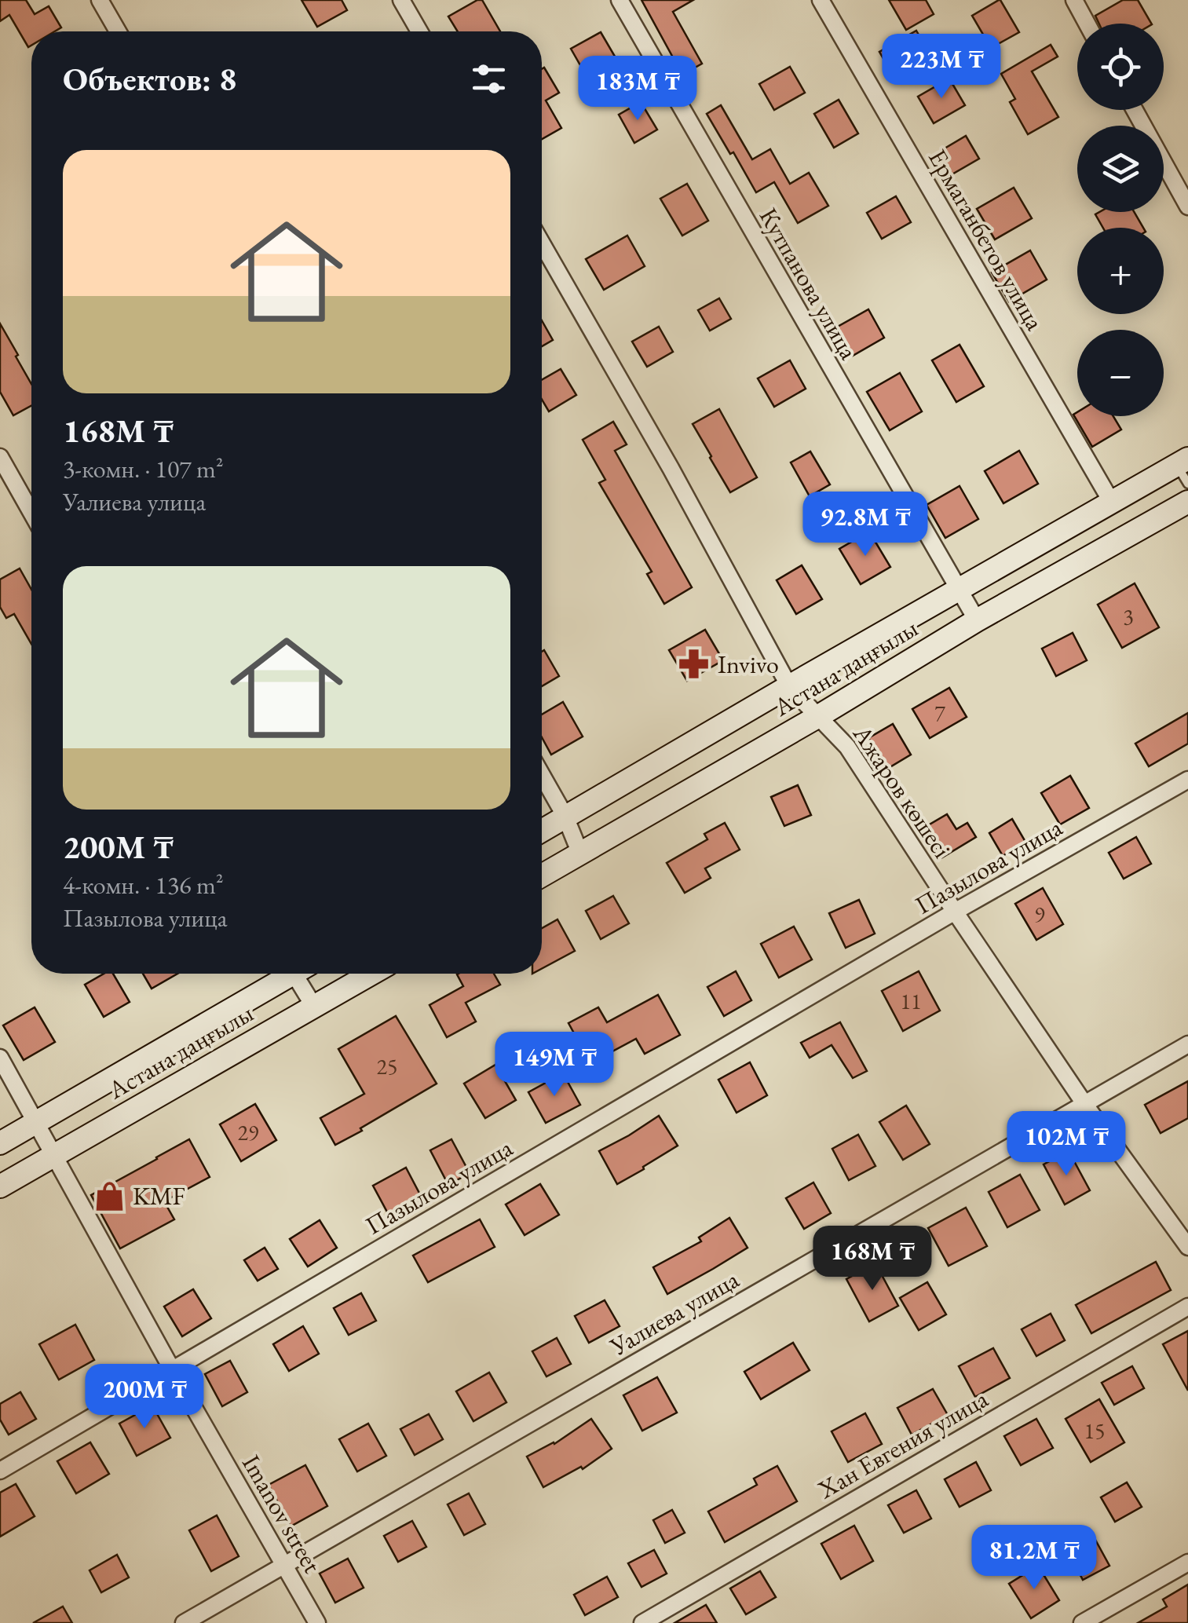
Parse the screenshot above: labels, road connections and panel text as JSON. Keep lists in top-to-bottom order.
{
  "streets": {
    "street": [
      "Ермаганбетов улица",
      "Кутпанова улица",
      "Астана даңғылы",
      "Ажаров көшесі",
      "Пазылова улица",
      "Уалиева улица",
      "Хан Евгения улица",
      "Imanov street"
    ]
  },
  "crossings": [
    ["Ермаганбетов улица", "Астана даңғылы"],
    ["Кутпанова улица", "Астана даңғылы"],
    ["Астана даңғылы", "Ажаров көшесі"],
    ["Астана даңғылы", "Imanov street"],
    ["Ажаров көшесі", "Пазылова улица"],
    ["Ажаров көшесі", "Уалиева улица"],
    ["Пазылова улица", "Imanov street"],
    ["Уалиева улица", "Imanov street"]
  ],
  "places": {
    "pharmacy": ["Invivo"],
    "shop": ["KMF"]
  },
  "house_numbers": [
    "3",
    "7",
    "9",
    "11",
    "25",
    "29",
    "15"
  ],
  "page": {
    "map_buttons": ["+", "−"],
    "heading": "Объектов: 8",
    "price": [
      "223M ₸",
      "183M ₸",
      "92.8M ₸",
      "149M ₸",
      "102M ₸",
      "168M ₸",
      "200M ₸",
      "81.2M ₸"
    ],
    "list": [
      {
        "name": "168M ₸",
        "note": "3-комн. · 107 m² · Уалиева улица"
      },
      {
        "name": "200M ₸",
        "note": "4-комн. · 136 m² · Пазылова улица"
      }
    ]
  }
}
